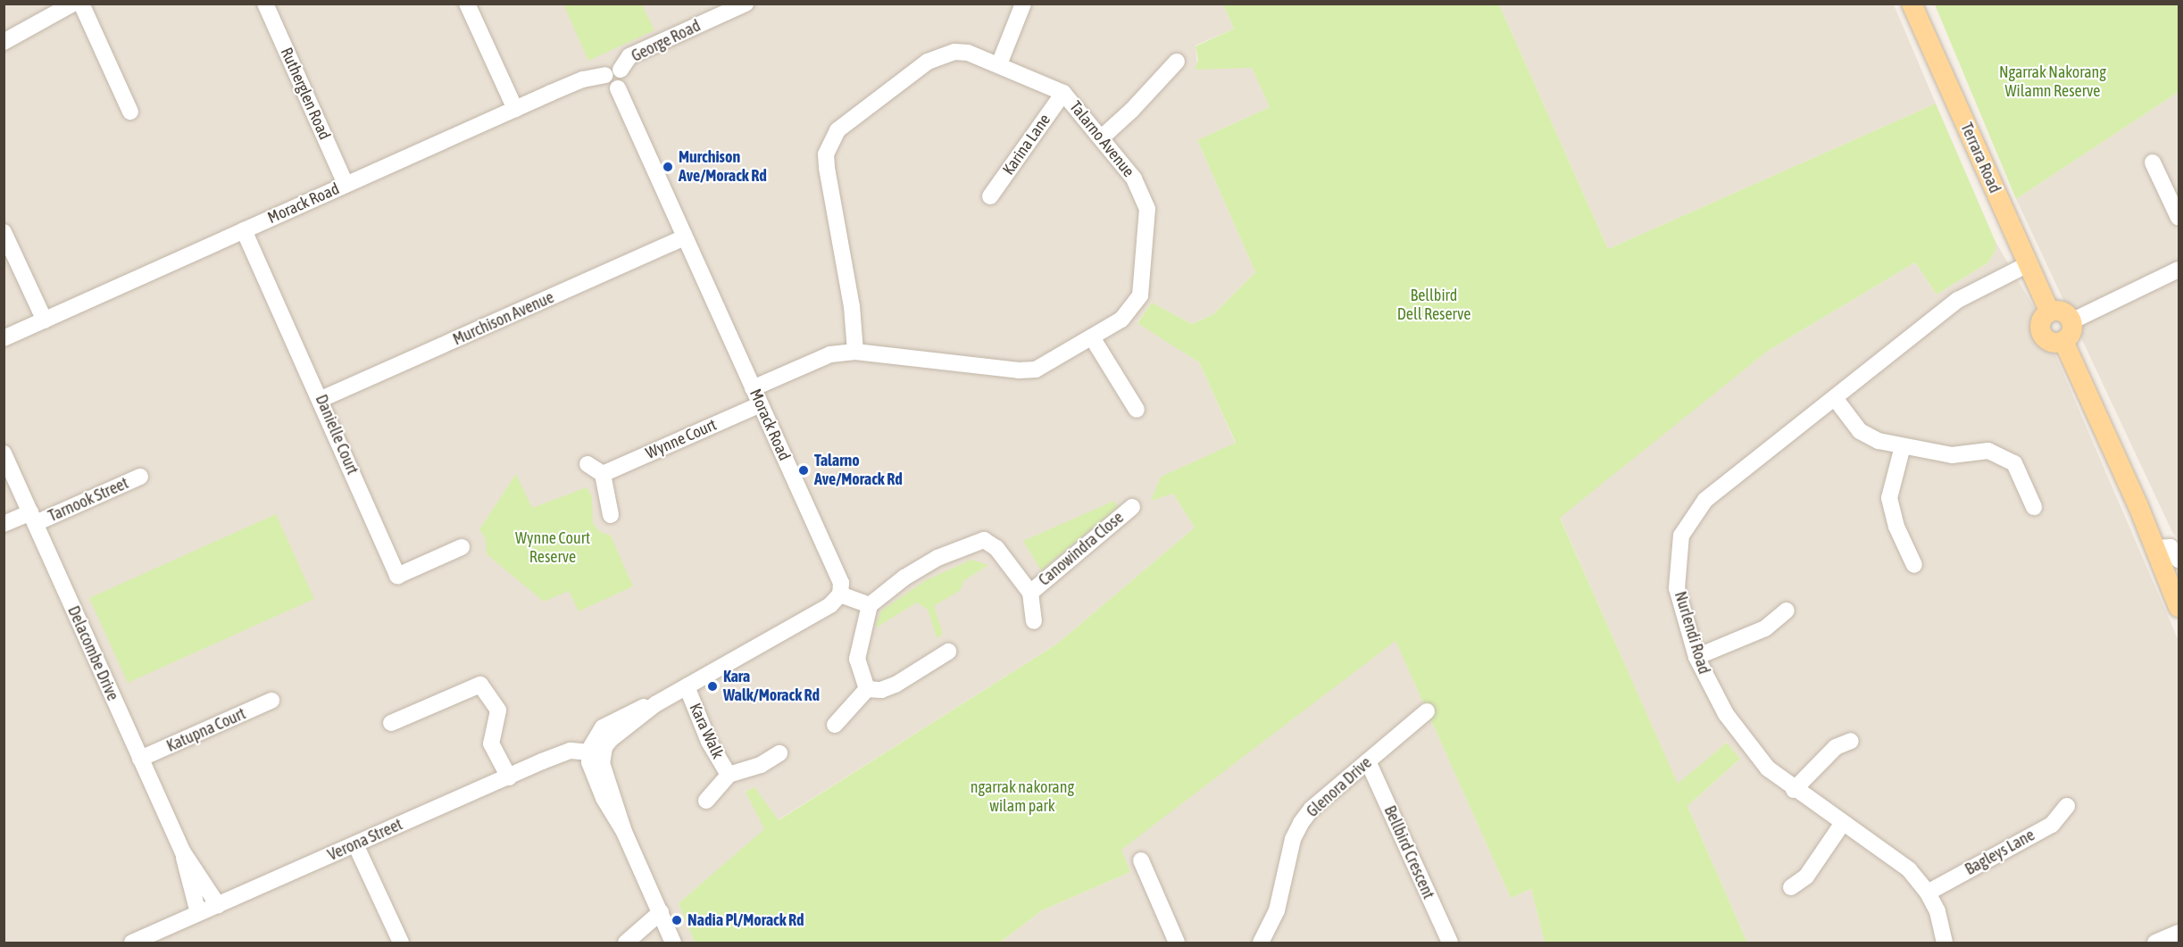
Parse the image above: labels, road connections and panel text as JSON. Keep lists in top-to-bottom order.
{
  "streets": {
    "main road": ["Terrara Road"],
    "street": [
      "George Road",
      "Rutherglen Road",
      "Talarno Avenue",
      "Karina Lane",
      "Morack Road",
      "Murchison Avenue",
      "Danielle Court",
      "Wynne Court",
      "Tarnook Street",
      "Canowindra Close",
      "Nurlendi Road",
      "Delacombe Drive",
      "Katupna Court",
      "Kara Walk",
      "Glenora Drive",
      "Verona Street",
      "Bellbird Crescent",
      "Bagleys Lane"
    ]
  },
  "crossings": [
    ["George Road", "Morack Road"],
    ["Rutherglen Road", "Morack Road"],
    ["Talarno Avenue", "Karina Lane"],
    ["Talarno Avenue", "Morack Road"],
    ["Terrara Road", "Nurlendi Road"],
    ["Morack Road", "Murchison Avenue"],
    ["Morack Road", "Danielle Court"],
    ["Morack Road", "Wynne Court"],
    ["Murchison Avenue", "Danielle Court"],
    ["Tarnook Street", "Delacombe Drive"],
    ["Nurlendi Road", "Bagleys Lane"],
    ["Delacombe Drive", "Katupna Court"],
    ["Delacombe Drive", "Verona Street"],
    ["Glenora Drive", "Bellbird Crescent"]
  ],
  "parks": [
    "Ngarrak Nakorang Wilamn Reserve",
    "Bellbird Dell Reserve",
    "Wynne Court Reserve",
    "ngarrak nakorang wilam park"
  ],
  "places": [
    "Murchison Ave/Morack Rd",
    "Talarno Ave/Morack Rd",
    "Kara Walk/Morack Rd",
    "Nadia Pl/Morack Rd"
  ]
}
